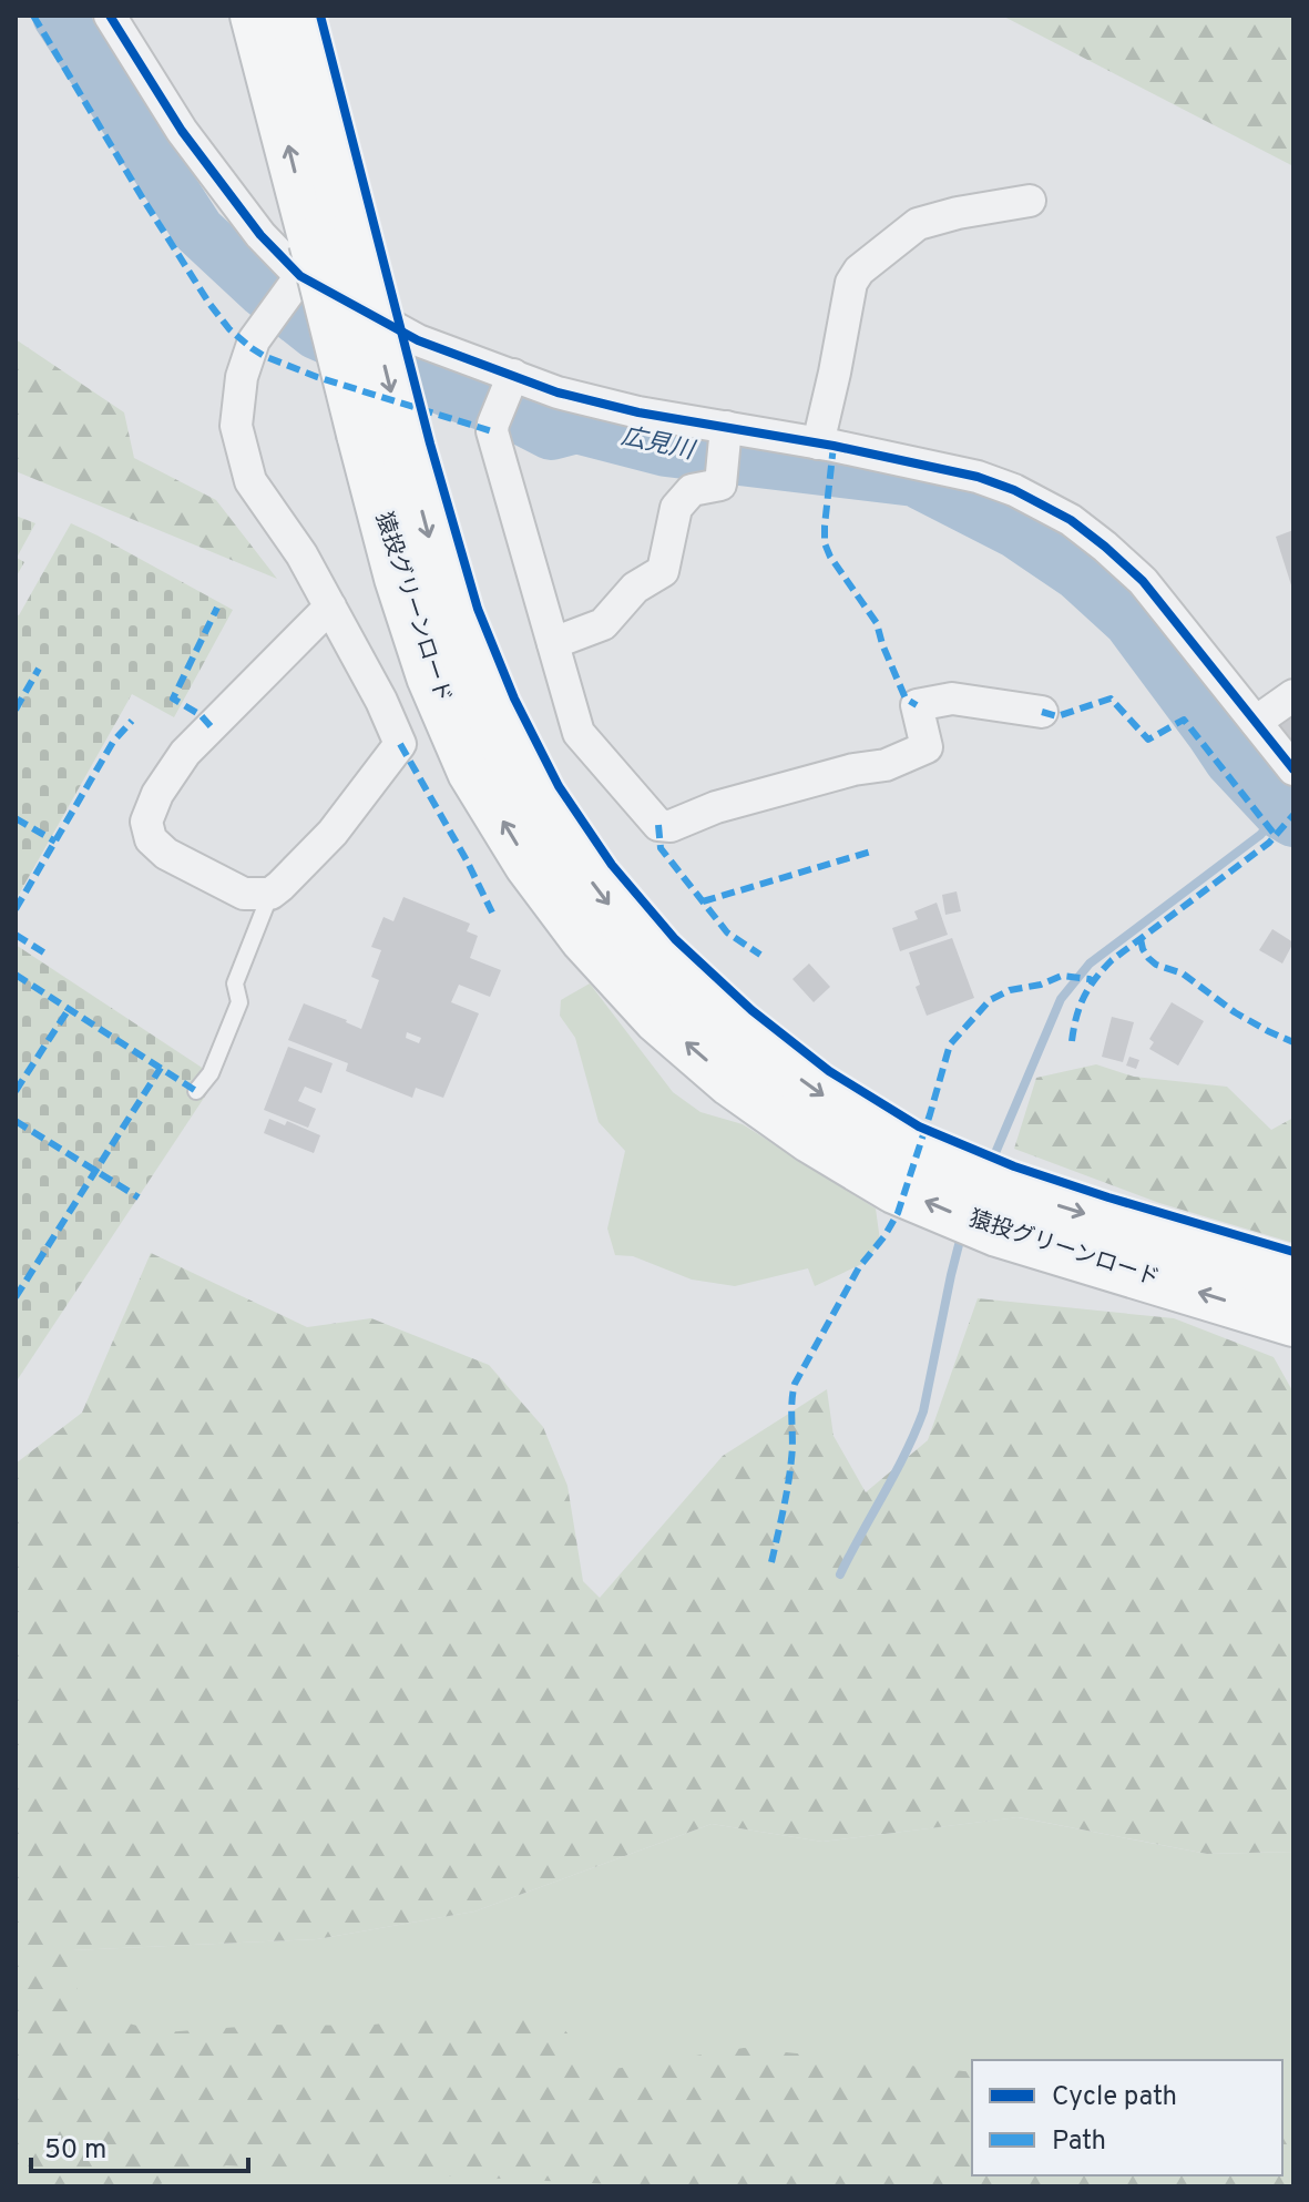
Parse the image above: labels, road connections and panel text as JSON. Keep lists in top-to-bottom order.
{
  "streets": {
    "main road": ["猿投グリーンロード"]
  },
  "water": ["広見川"],
  "legend": ["Cycle path", "Path"],
  "scale_bar": "50 m"
}
